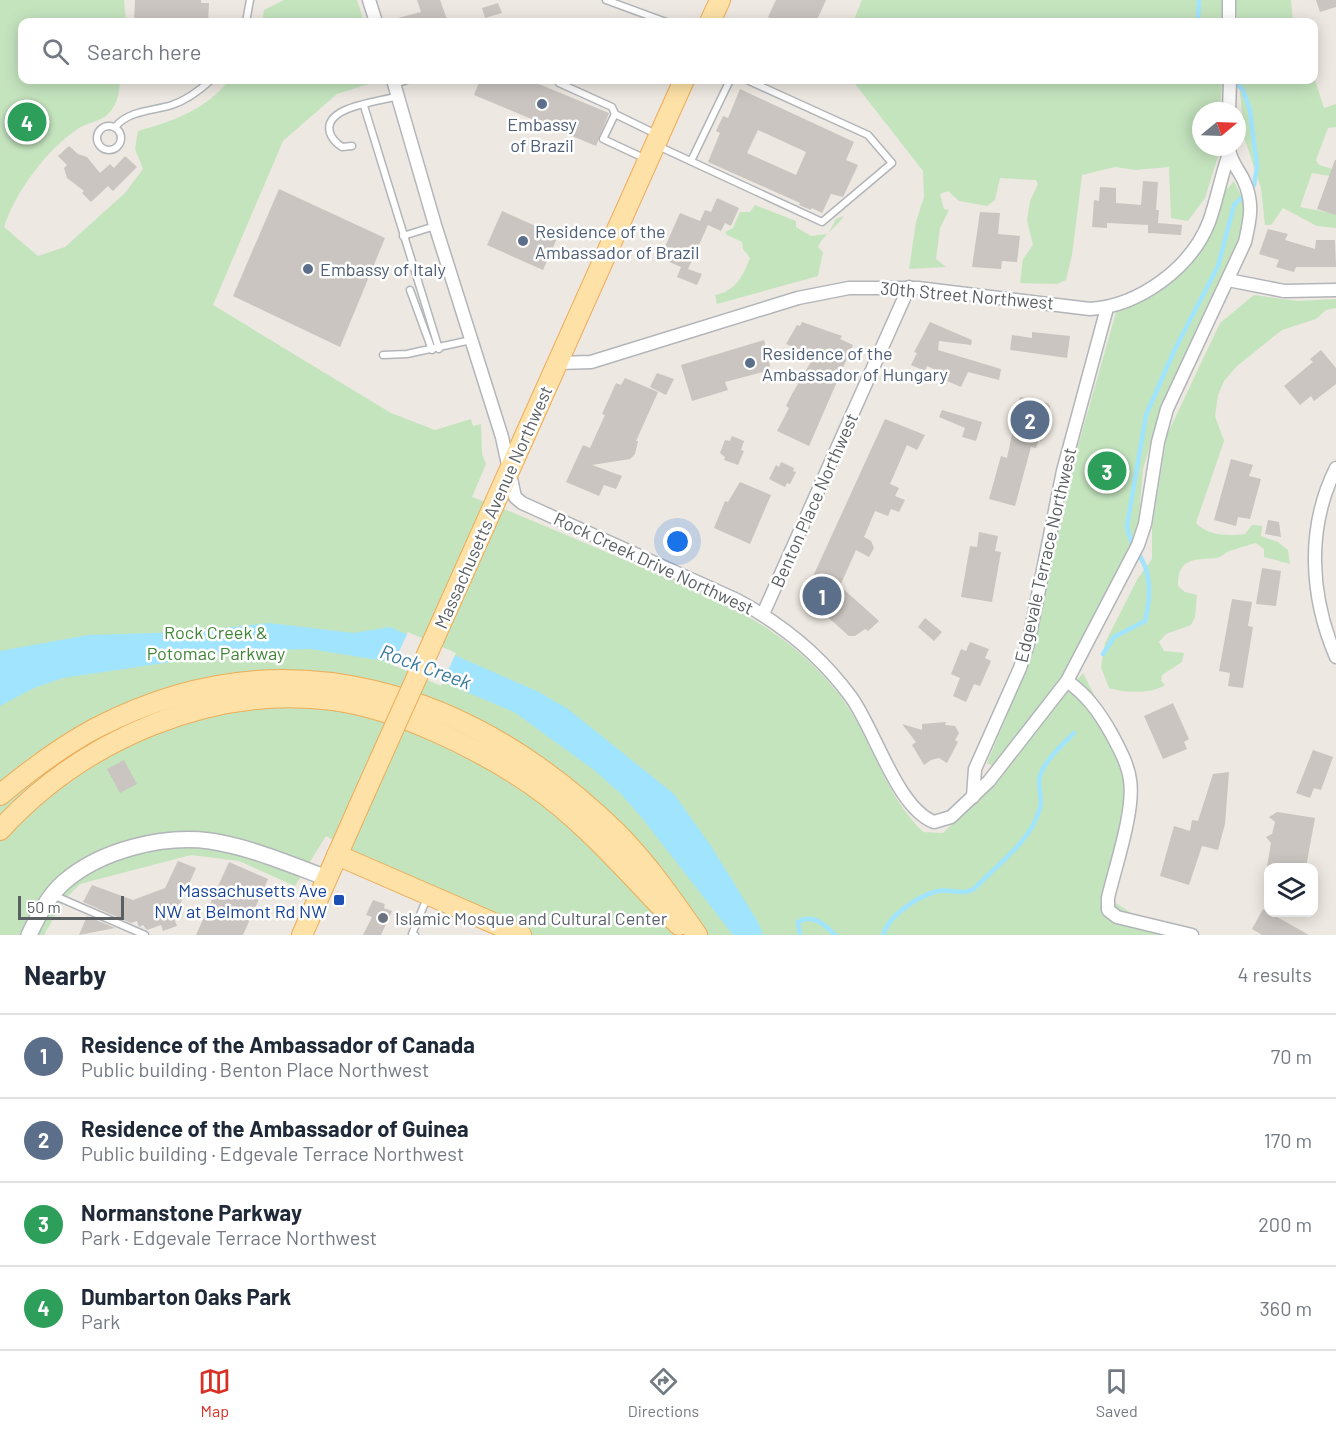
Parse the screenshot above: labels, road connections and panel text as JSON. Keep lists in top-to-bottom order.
{
  "streets": {
    "main road": ["Massachusetts Avenue Northwest"],
    "street": [
      "30th Street Northwest",
      "Benton Place Northwest",
      "Edgevale Terrace Northwest",
      "Rock Creek Drive Northwest"
    ]
  },
  "crossings": [
    ["30th Street Northwest", "Benton Place Northwest"],
    ["30th Street Northwest", "Massachusetts Avenue Northwest"],
    ["30th Street Northwest", "Edgevale Terrace Northwest"],
    ["Benton Place Northwest", "Rock Creek Drive Northwest"],
    ["Massachusetts Avenue Northwest", "Rock Creek Drive Northwest"],
    ["Edgevale Terrace Northwest", "Rock Creek Drive Northwest"]
  ],
  "water": ["Rock Creek"],
  "parks": ["Rock Creek & Potomac Parkway"],
  "places": {
    "other": [
      "Embassy of Brazil",
      "Residence of the Ambassador of Brazil",
      "Embassy of Italy",
      "Residence of the Ambassador of Hungary",
      "Islamic Mosque and Cultural Center"
    ],
    "transit": ["Massachusetts Ave NW at Belmont Rd NW"]
  },
  "scale_bar": "50 m",
  "north": "right",
  "page": {
    "search": "Search here",
    "pins": [
      "4",
      "2",
      "3",
      "1"
    ],
    "scale": "50 m",
    "heading": ["Nearby", "4 results"],
    "list": [
      {
        "mark": "1",
        "name": "Residence of the Ambassador of Canada",
        "note": "Public building · Benton Place Northwest",
        "value": "70 m"
      },
      {
        "mark": "2",
        "name": "Residence of the Ambassador of Guinea",
        "note": "Public building · Edgevale Terrace Northwest",
        "value": "170 m"
      },
      {
        "mark": "3",
        "name": "Normanstone Parkway",
        "note": "Park · Edgevale Terrace Northwest",
        "value": "200 m"
      },
      {
        "mark": "4",
        "name": "Dumbarton Oaks Park",
        "note": "Park",
        "value": "360 m"
      }
    ],
    "nav": ["Map", "Directions", "Saved"]
  }
}
